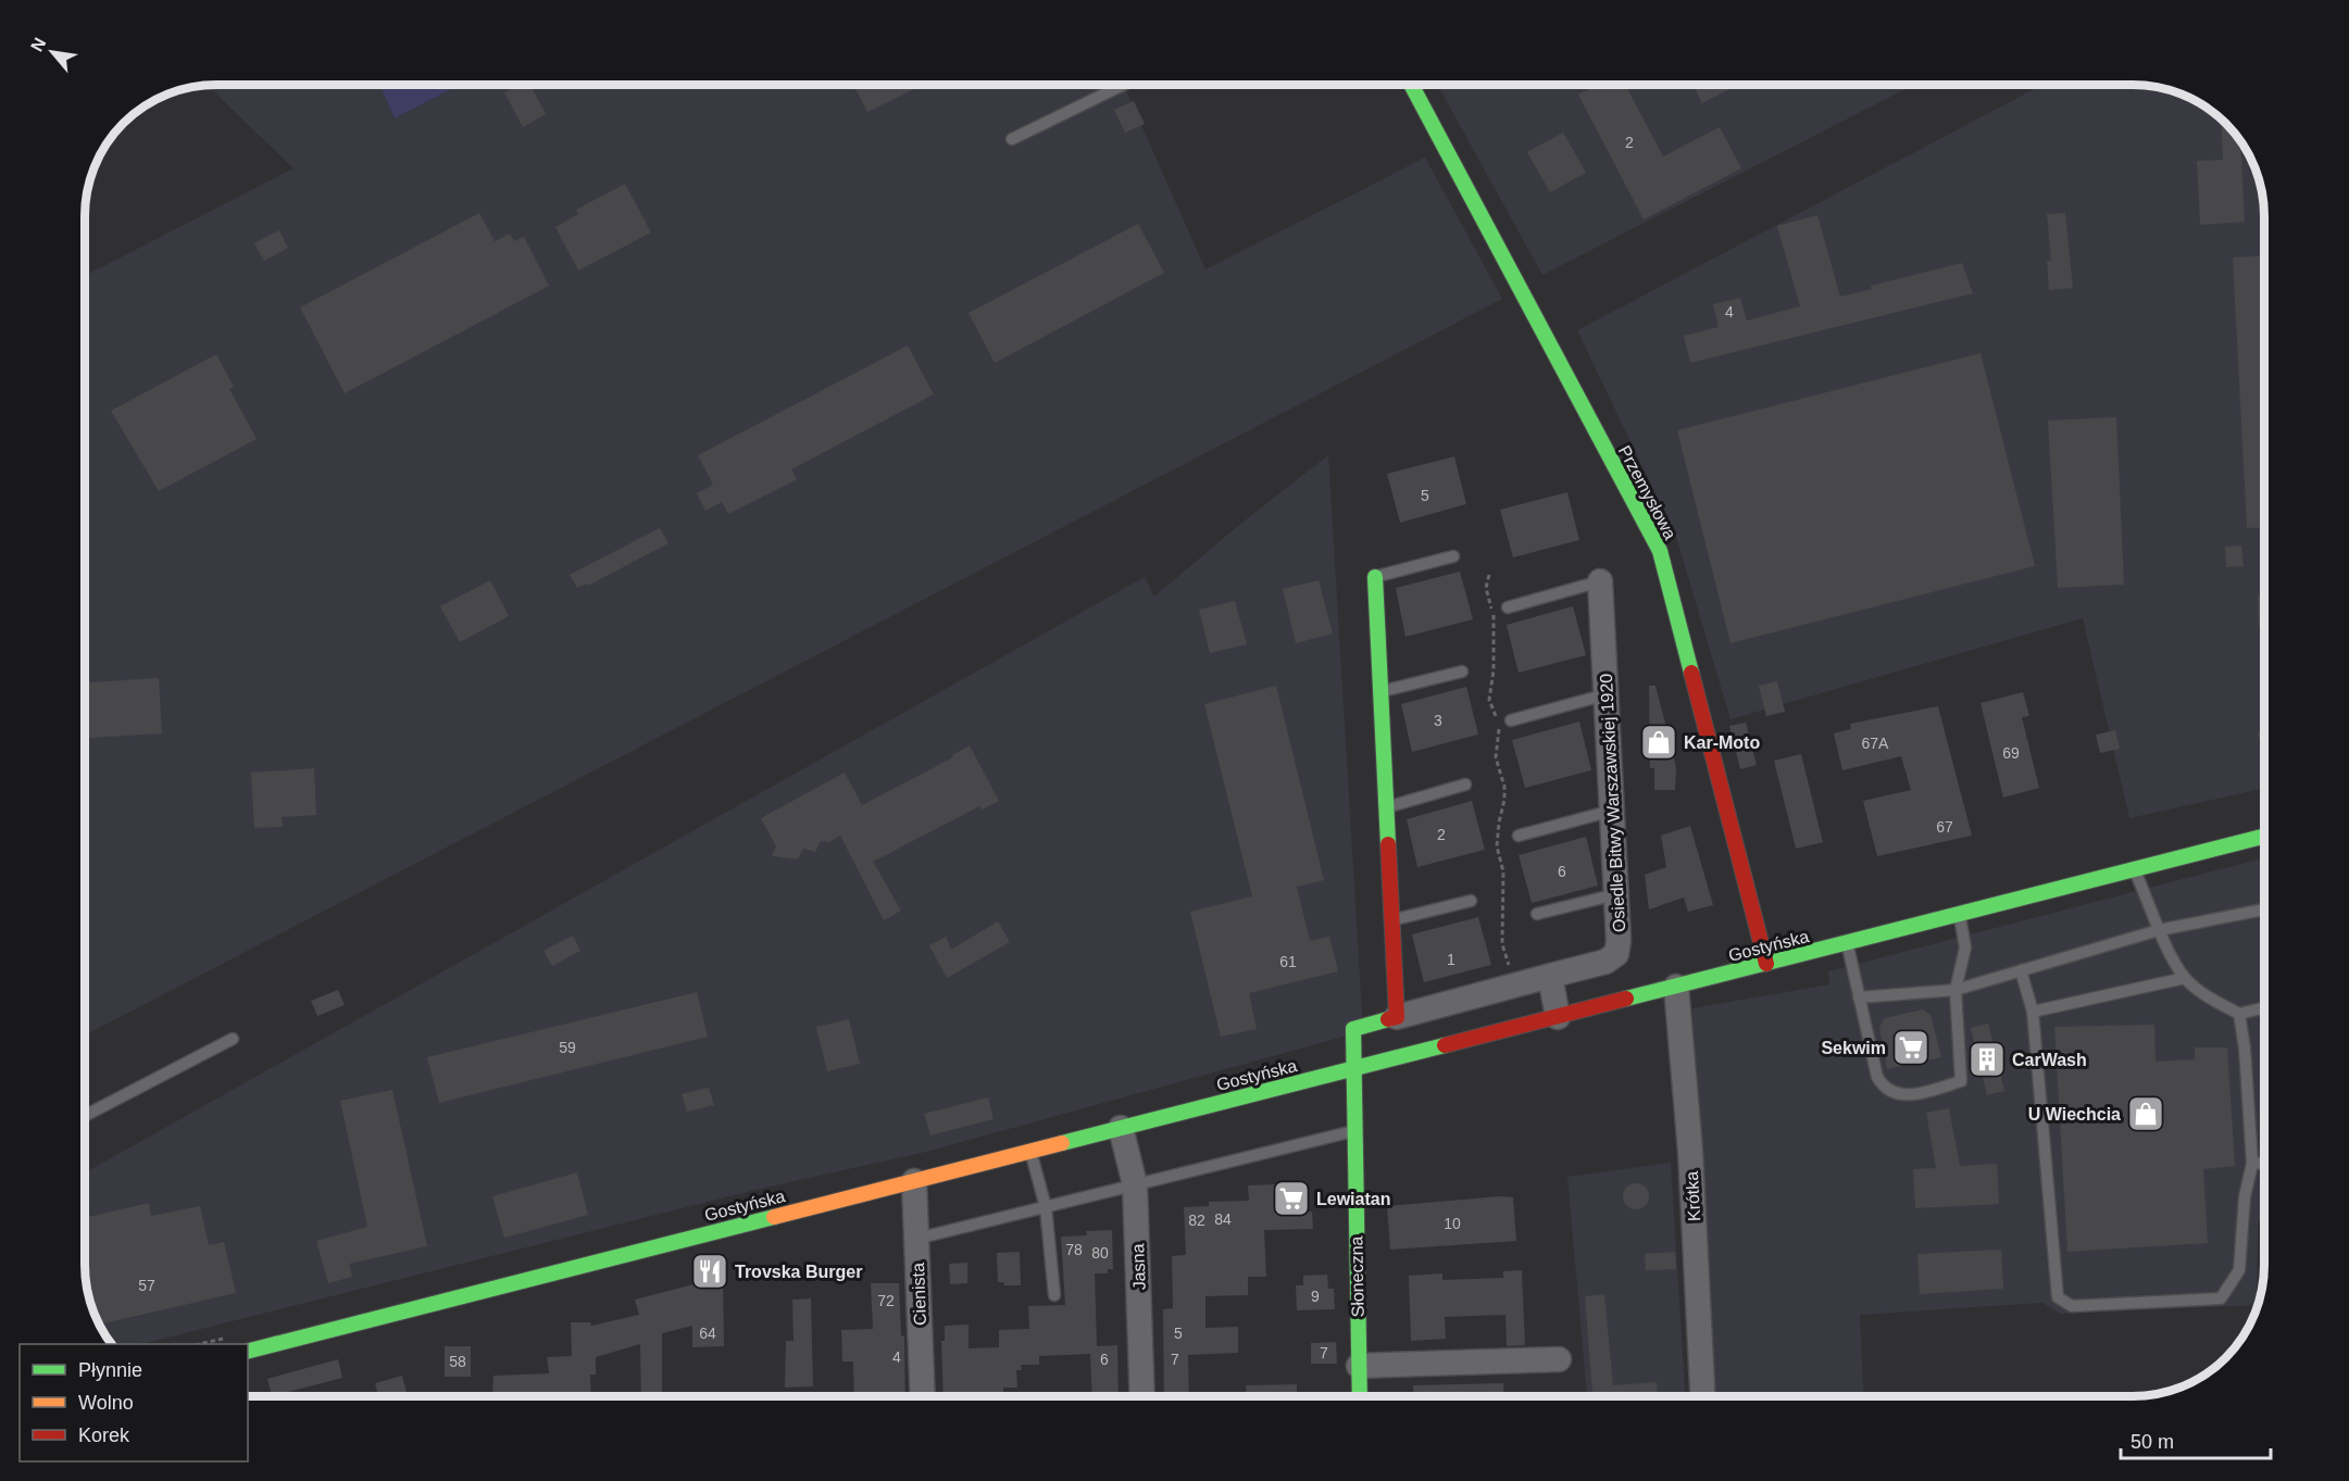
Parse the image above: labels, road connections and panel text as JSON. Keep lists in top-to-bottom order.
{
  "streets": {
    "main road": [
      "Przemysłowa",
      "Osiedle Bitwy Warszawskiej 1920",
      "Gostyńska",
      "Słoneczna"
    ],
    "street": ["Krótka", "Jasna", "Cienista"]
  },
  "crossings": [
    ["Przemysłowa", "Gostyńska"],
    ["Osiedle Bitwy Warszawskiej 1920", "Gostyńska"],
    ["Osiedle Bitwy Warszawskiej 1920", "Słoneczna"],
    ["Gostyńska", "Krótka"],
    ["Gostyńska", "Jasna"],
    ["Gostyńska", "Słoneczna"],
    ["Gostyńska", "Cienista"]
  ],
  "places": {
    "shop": ["Kar-Moto", "U Wiechcia"],
    "supermarket": ["Sekwim", "Lewiatan"],
    "building": ["CarWash"],
    "restaurant": ["Trovska Burger"]
  },
  "house_numbers": [
    "2",
    "4",
    "5",
    "3",
    "67A",
    "69",
    "67",
    "2",
    "6",
    "1",
    "61",
    "59",
    "84",
    "82",
    "10",
    "78",
    "80",
    "57",
    "9",
    "72",
    "64",
    "5",
    "7",
    "4",
    "6",
    "7",
    "58"
  ],
  "legend": ["Płynnie", "Wolno", "Korek"],
  "scale_bar": "50 m",
  "north": "top left"
}
